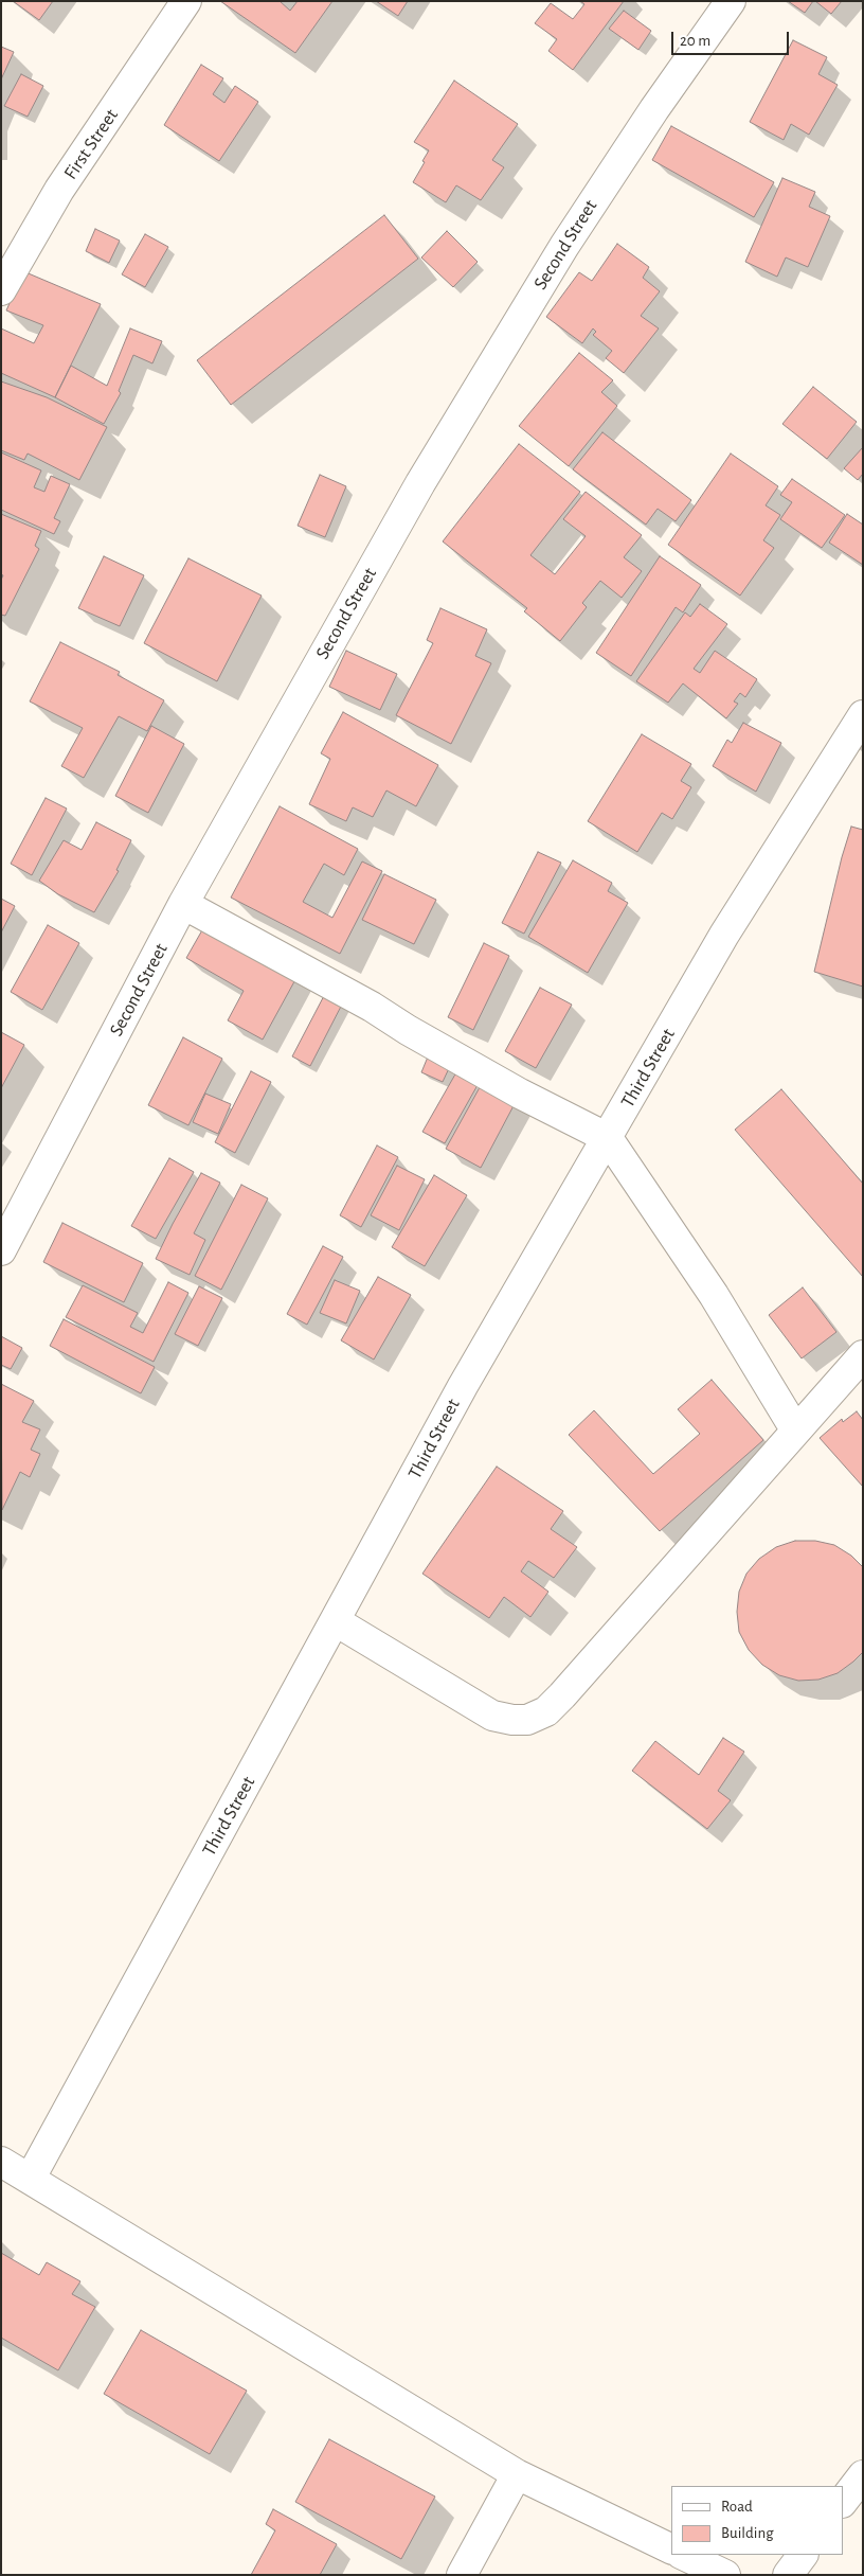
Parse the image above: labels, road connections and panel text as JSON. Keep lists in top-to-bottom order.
{
  "streets": {
    "street": ["First Street", "Second Street", "Third Street"]
  },
  "legend": ["Road", "Building"],
  "scale_bar": "20 m"
}
